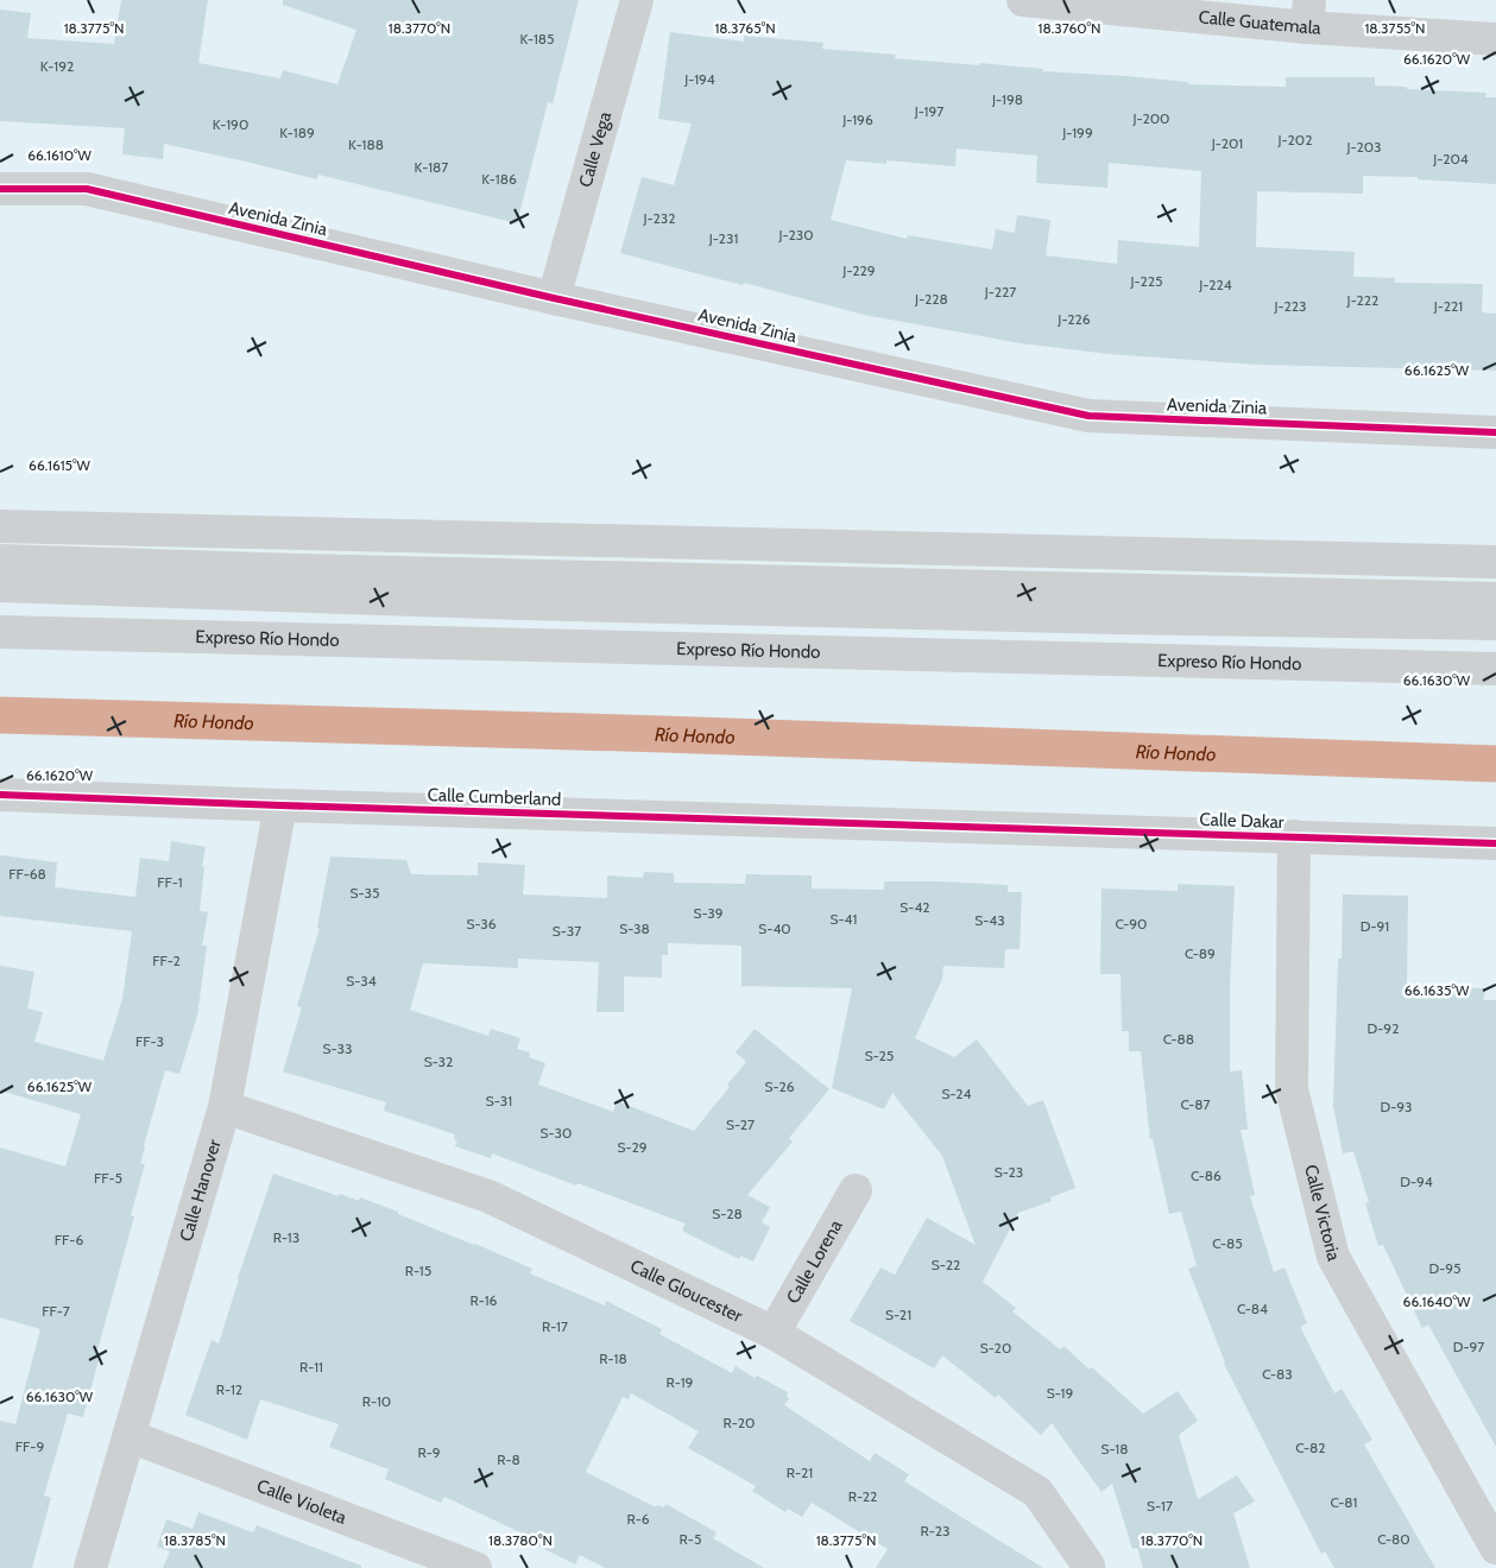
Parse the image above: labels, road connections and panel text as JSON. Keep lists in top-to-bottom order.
{
  "streets": {
    "main road": [
      "Calle Guatemala",
      "Calle Vega",
      "Avenida Zinia",
      "Expreso Río Hondo",
      "Calle Cumberland",
      "Calle Dakar",
      "Calle Hanover",
      "Calle Victoria",
      "Calle Lorena",
      "Calle Gloucester",
      "Calle Violeta"
    ]
  },
  "crossings": [
    ["Calle Vega", "Avenida Zinia"],
    ["Calle Cumberland", "Calle Dakar"],
    ["Calle Cumberland", "Calle Hanover"],
    ["Calle Dakar", "Calle Victoria"],
    ["Calle Hanover", "Calle Gloucester"],
    ["Calle Hanover", "Calle Violeta"],
    ["Calle Lorena", "Calle Gloucester"]
  ],
  "water": ["Río Hondo"],
  "house_numbers": [
    "K-185",
    "K-192",
    "J-194",
    "J-198",
    "J-197",
    "J-200",
    "J-196",
    "K-190",
    "K-189",
    "J-199",
    "J-202",
    "J-201",
    "K-188",
    "J-203",
    "J-204",
    "K-187",
    "K-186",
    "J-232",
    "J-230",
    "J-231",
    "J-229",
    "J-225",
    "J-224",
    "J-227",
    "J-228",
    "J-222",
    "J-223",
    "J-221",
    "J-226",
    "FF-68",
    "FF-1",
    "S-35",
    "S-42",
    "S-39",
    "S-41",
    "S-43",
    "S-36",
    "C-90",
    "D-91",
    "S-38",
    "S-40",
    "S-37",
    "C-89",
    "FF-2",
    "S-34",
    "D-92",
    "C-88",
    "FF-3",
    "S-33",
    "S-25",
    "S-32",
    "S-26",
    "S-24",
    "S-31",
    "C-87",
    "D-93",
    "S-27",
    "S-30",
    "S-29",
    "S-23",
    "C-86",
    "FF-5",
    "D-94",
    "S-28",
    "R-13",
    "FF-6",
    "C-85",
    "S-22",
    "D-95",
    "R-15",
    "R-16",
    "C-84",
    "FF-7",
    "S-21",
    "R-17",
    "D-97",
    "S-20",
    "R-18",
    "R-11",
    "C-83",
    "R-19",
    "R-12",
    "S-19",
    "R-10",
    "R-20",
    "FF-9",
    "C-82",
    "S-18",
    "R-9",
    "R-8",
    "R-21",
    "R-22",
    "C-81",
    "S-17",
    "R-6",
    "R-23",
    "R-5",
    "C-80"
  ],
  "coordinates": [
    "18.3775°N",
    "18.3770°N",
    "18.3765°N",
    "18.3760°N",
    "18.3755°N",
    "66.1620°W",
    "66.1610°W",
    "66.1625°W",
    "66.1615°W",
    "66.1630°W",
    "66.1635°W",
    "66.1640°W",
    "18.3785°N",
    "18.3780°N"
  ]
}
